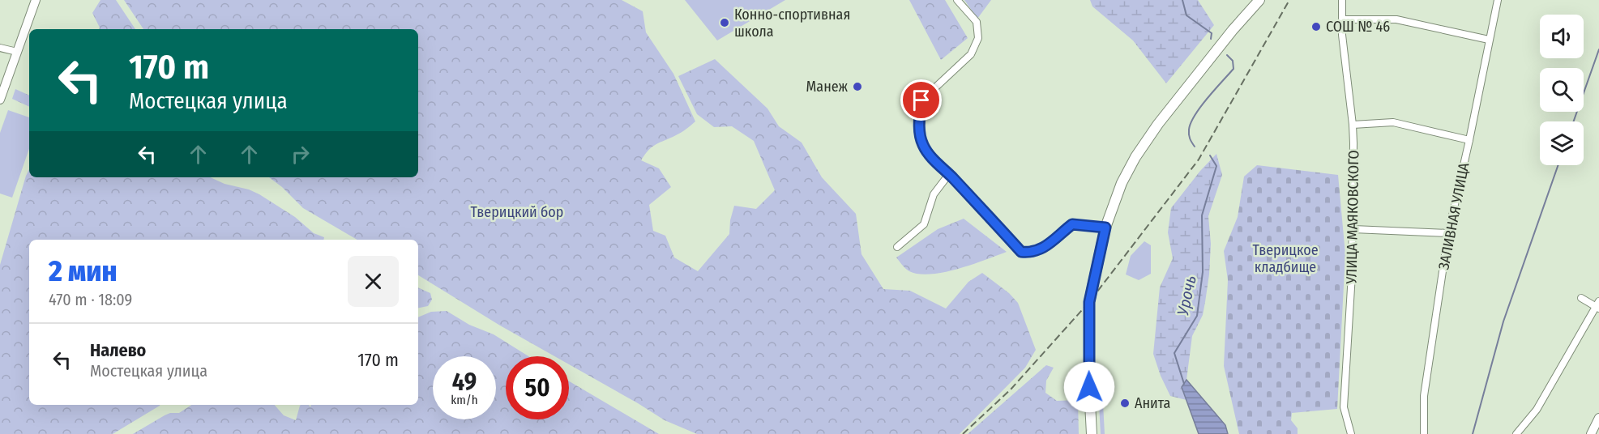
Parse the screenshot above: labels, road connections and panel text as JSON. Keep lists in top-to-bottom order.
{
  "streets": {
    "street": ["ЗАЛИВНАЯ УЛИЦА", "УЛИЦА МАЯКОВСКОГО"]
  },
  "water": ["Урочь"],
  "parks": ["Тверицкий бор", "Тверицкое кладбище"],
  "places": [
    "Конно-спортивная школа",
    "СОШ № 46",
    "Манеж",
    "Анита"
  ],
  "page": {
    "turn": ["170 m", "Мостецкая улица"],
    "heading": ["2 мин", "470 m · 18:09"],
    "list": [
      {
        "name": "Налево",
        "note": "Мостецкая улица",
        "value": "170 m"
      }
    ],
    "speed": "49 km/h",
    "limit": "50"
  }
}
